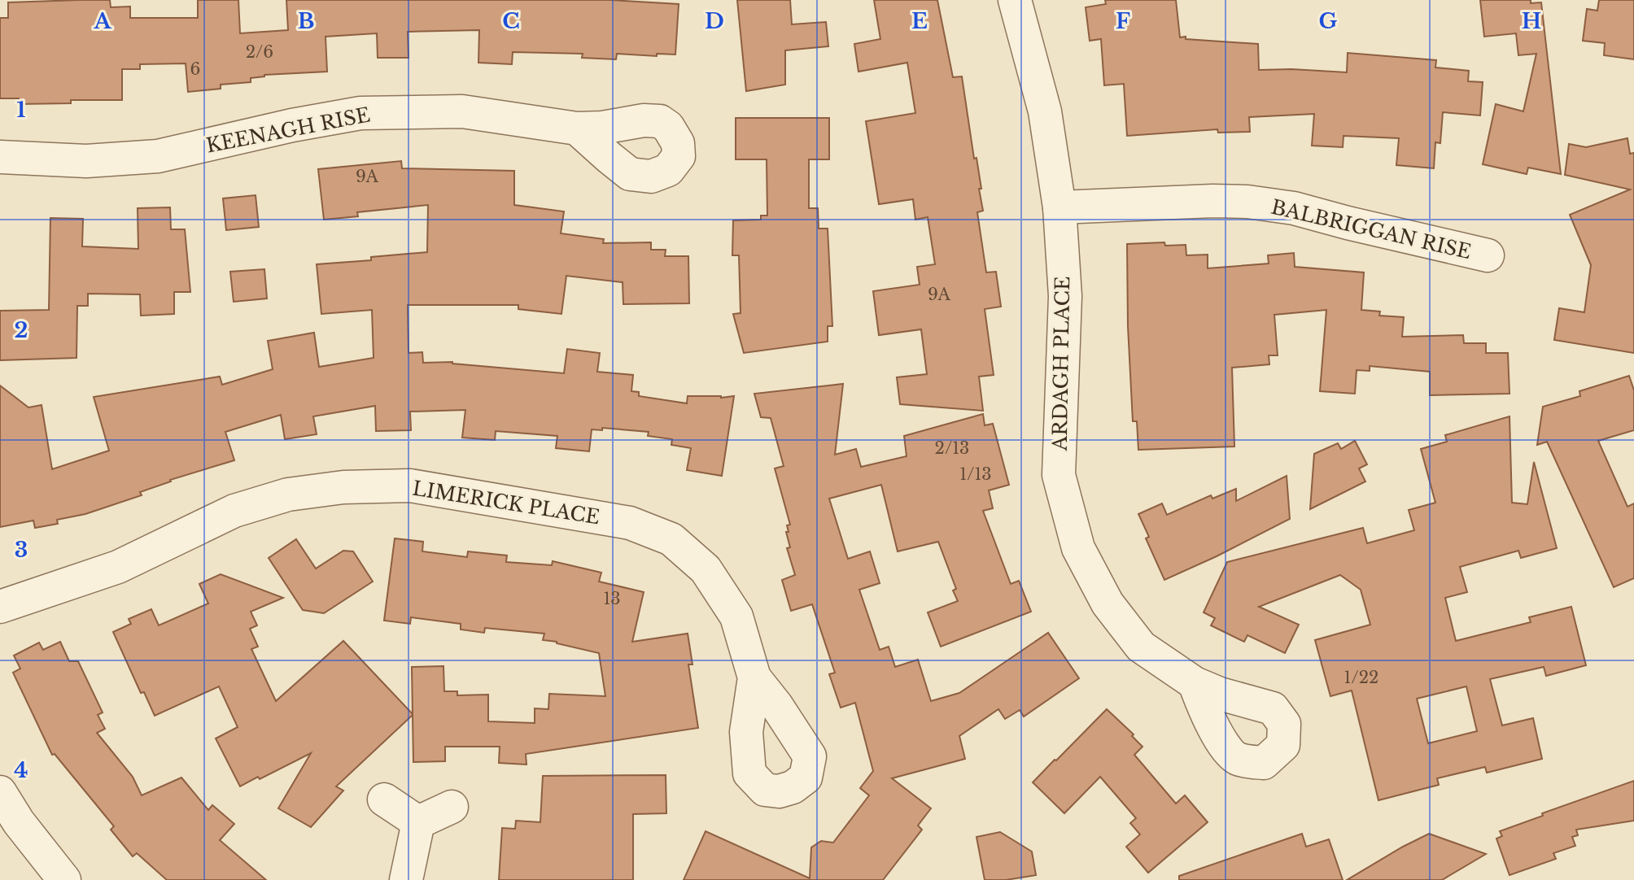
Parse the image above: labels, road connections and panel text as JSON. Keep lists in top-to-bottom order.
{
  "streets": {
    "street": [
      "KEENAGH RISE",
      "BALBRIGGAN RISE",
      "ARDAGH PLACE",
      "LIMERICK PLACE"
    ]
  },
  "crossings": [
    ["BALBRIGGAN RISE", "ARDAGH PLACE"]
  ],
  "house_numbers": [
    "2/6",
    "6",
    "9A",
    "9A",
    "2/13",
    "1/13",
    "13",
    "1/22"
  ],
  "grid": {
    "columns": [
      "A",
      "B",
      "C",
      "D",
      "E",
      "F",
      "G",
      "H"
    ],
    "rows": [
      "1",
      "2",
      "3",
      "4"
    ]
  }
}
